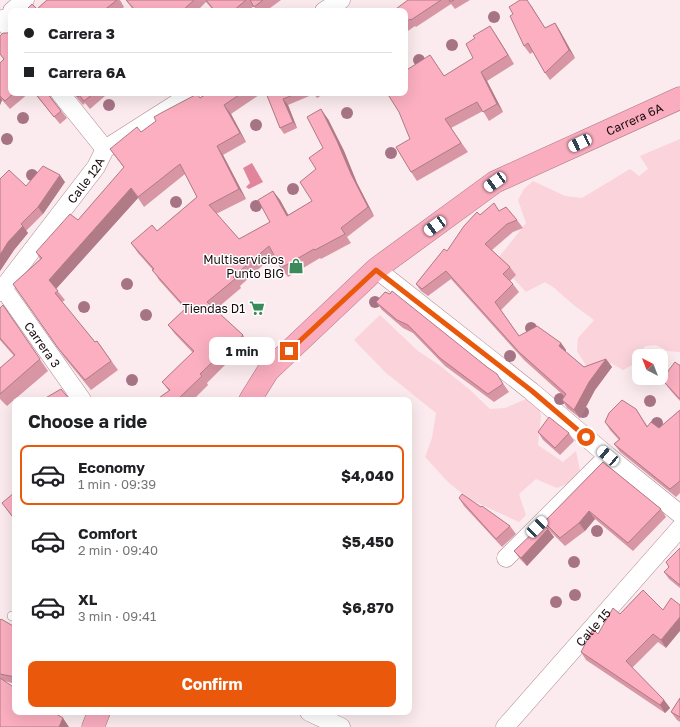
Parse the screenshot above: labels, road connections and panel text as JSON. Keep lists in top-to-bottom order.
{
  "streets": {
    "highway": ["Carrera 6A"],
    "street": ["Calle 12A", "Carrera 3", "Calle 15"]
  },
  "crossings": [
    ["Calle 12A", "Carrera 3"]
  ],
  "places": {
    "shop": ["Multiservicios Punto BIG"],
    "supermarket": ["Tiendas D1"]
  },
  "north": "top left",
  "page": {
    "banner": ["Carrera 3", "Carrera 6A"],
    "bubble": "1 min",
    "heading": "Choose a ride",
    "list": [
      {
        "name": "Economy",
        "note": "1 min · 09:39",
        "value": "$4,040"
      },
      {
        "name": "Comfort",
        "note": "2 min · 09:40",
        "value": "$5,450"
      },
      {
        "name": "XL",
        "note": "3 min · 09:41",
        "value": "$6,870"
      }
    ],
    "buttons": "Confirm"
  }
}
